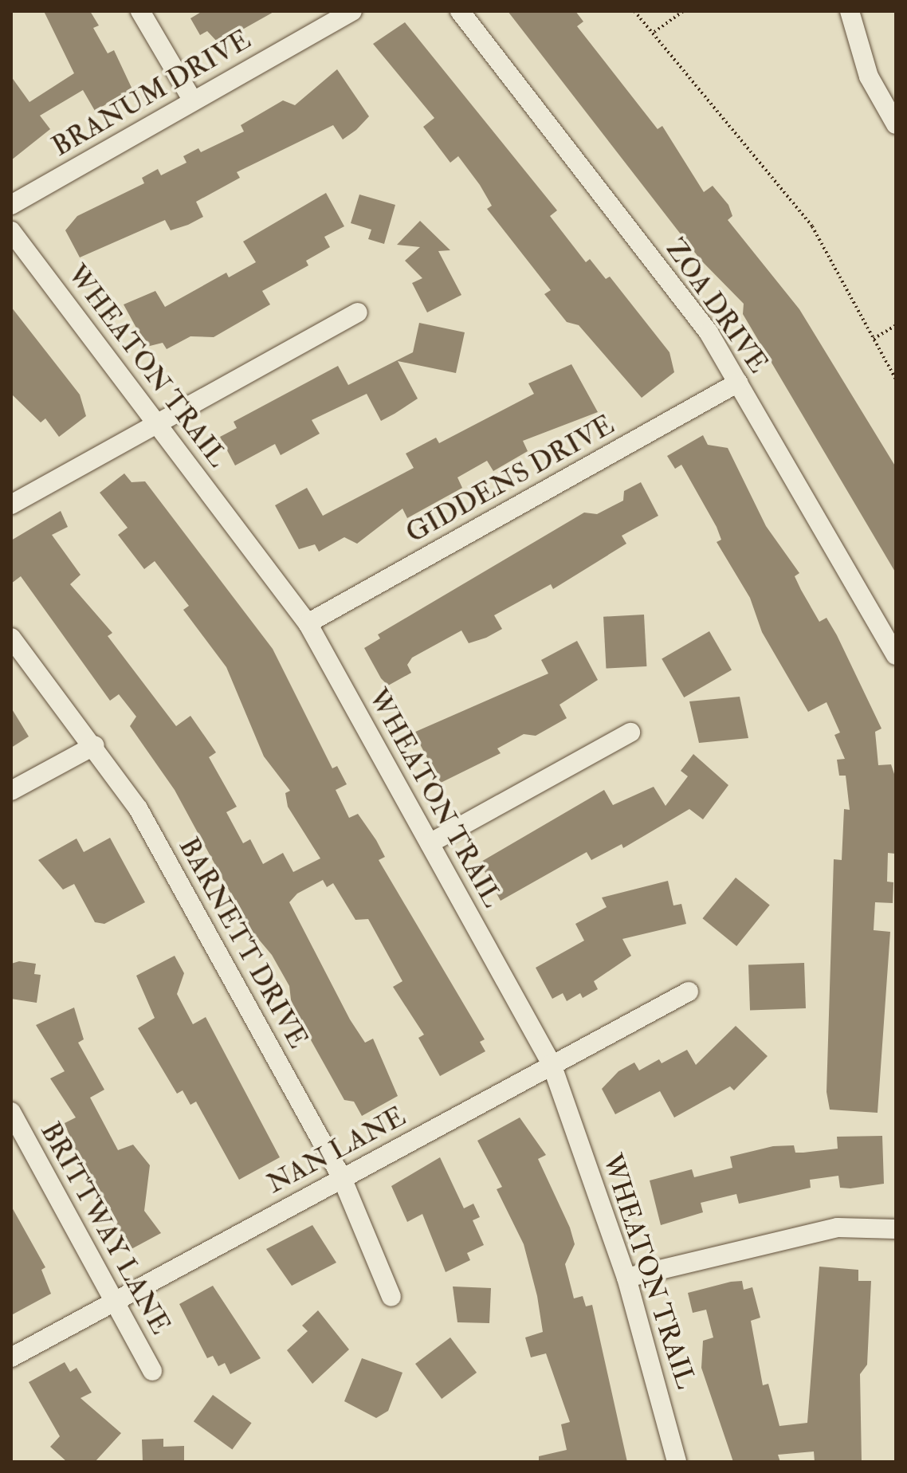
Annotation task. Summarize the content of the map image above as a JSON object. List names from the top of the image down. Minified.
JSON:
{"streets":{"street":["BRANUM DRIVE","ZOA DRIVE","WHEATON TRAIL","GIDDENS DRIVE","BARNETT DRIVE","NAN LANE","BRITTWAY LANE"]},"crossings":[["ZOA DRIVE","GIDDENS DRIVE"],["WHEATON TRAIL","GIDDENS DRIVE"],["WHEATON TRAIL","NAN LANE"],["BARNETT DRIVE","NAN LANE"],["NAN LANE","BRITTWAY LANE"]]}
